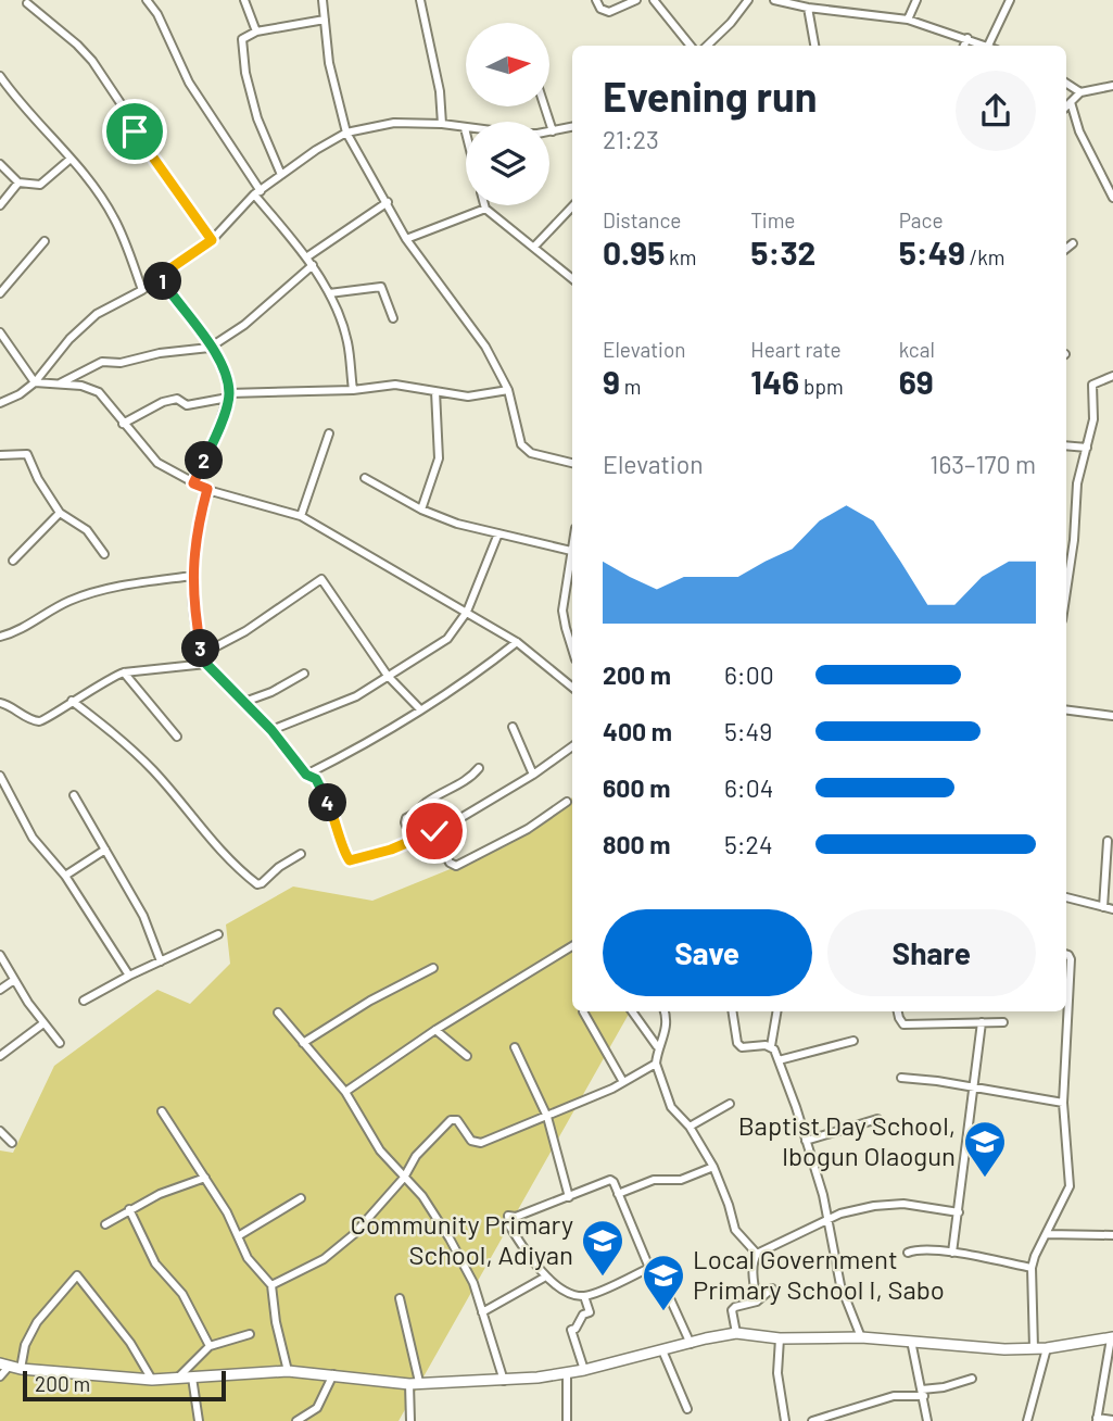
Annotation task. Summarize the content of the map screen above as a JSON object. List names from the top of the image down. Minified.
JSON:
{"places":{"school or university":["Baptist Day School, Ibogun Olaogun","Community Primary School, Adiyan","Local Government Primary School I, Sabo"]},"scale_bar":"200 m","north":"right","page":{"heading":["Evening run","21:23"],"stats":[["Distance","0.95 km"],["Time","5:32"],["Pace","5:49 /km"],["Elevation","9 m"],["Heart rate","146 bpm"],["kcal","69"]],"pins":["1","2","3","4"],"chart":["Elevation","163–170 m"],"list":[{"name":"200 m","note":"6:00"},{"name":"400 m","note":"5:49"},{"name":"600 m","note":"6:04"},{"name":"800 m","note":"5:24"}],"buttons":["Save","Share"],"scale":"200 m"}}
